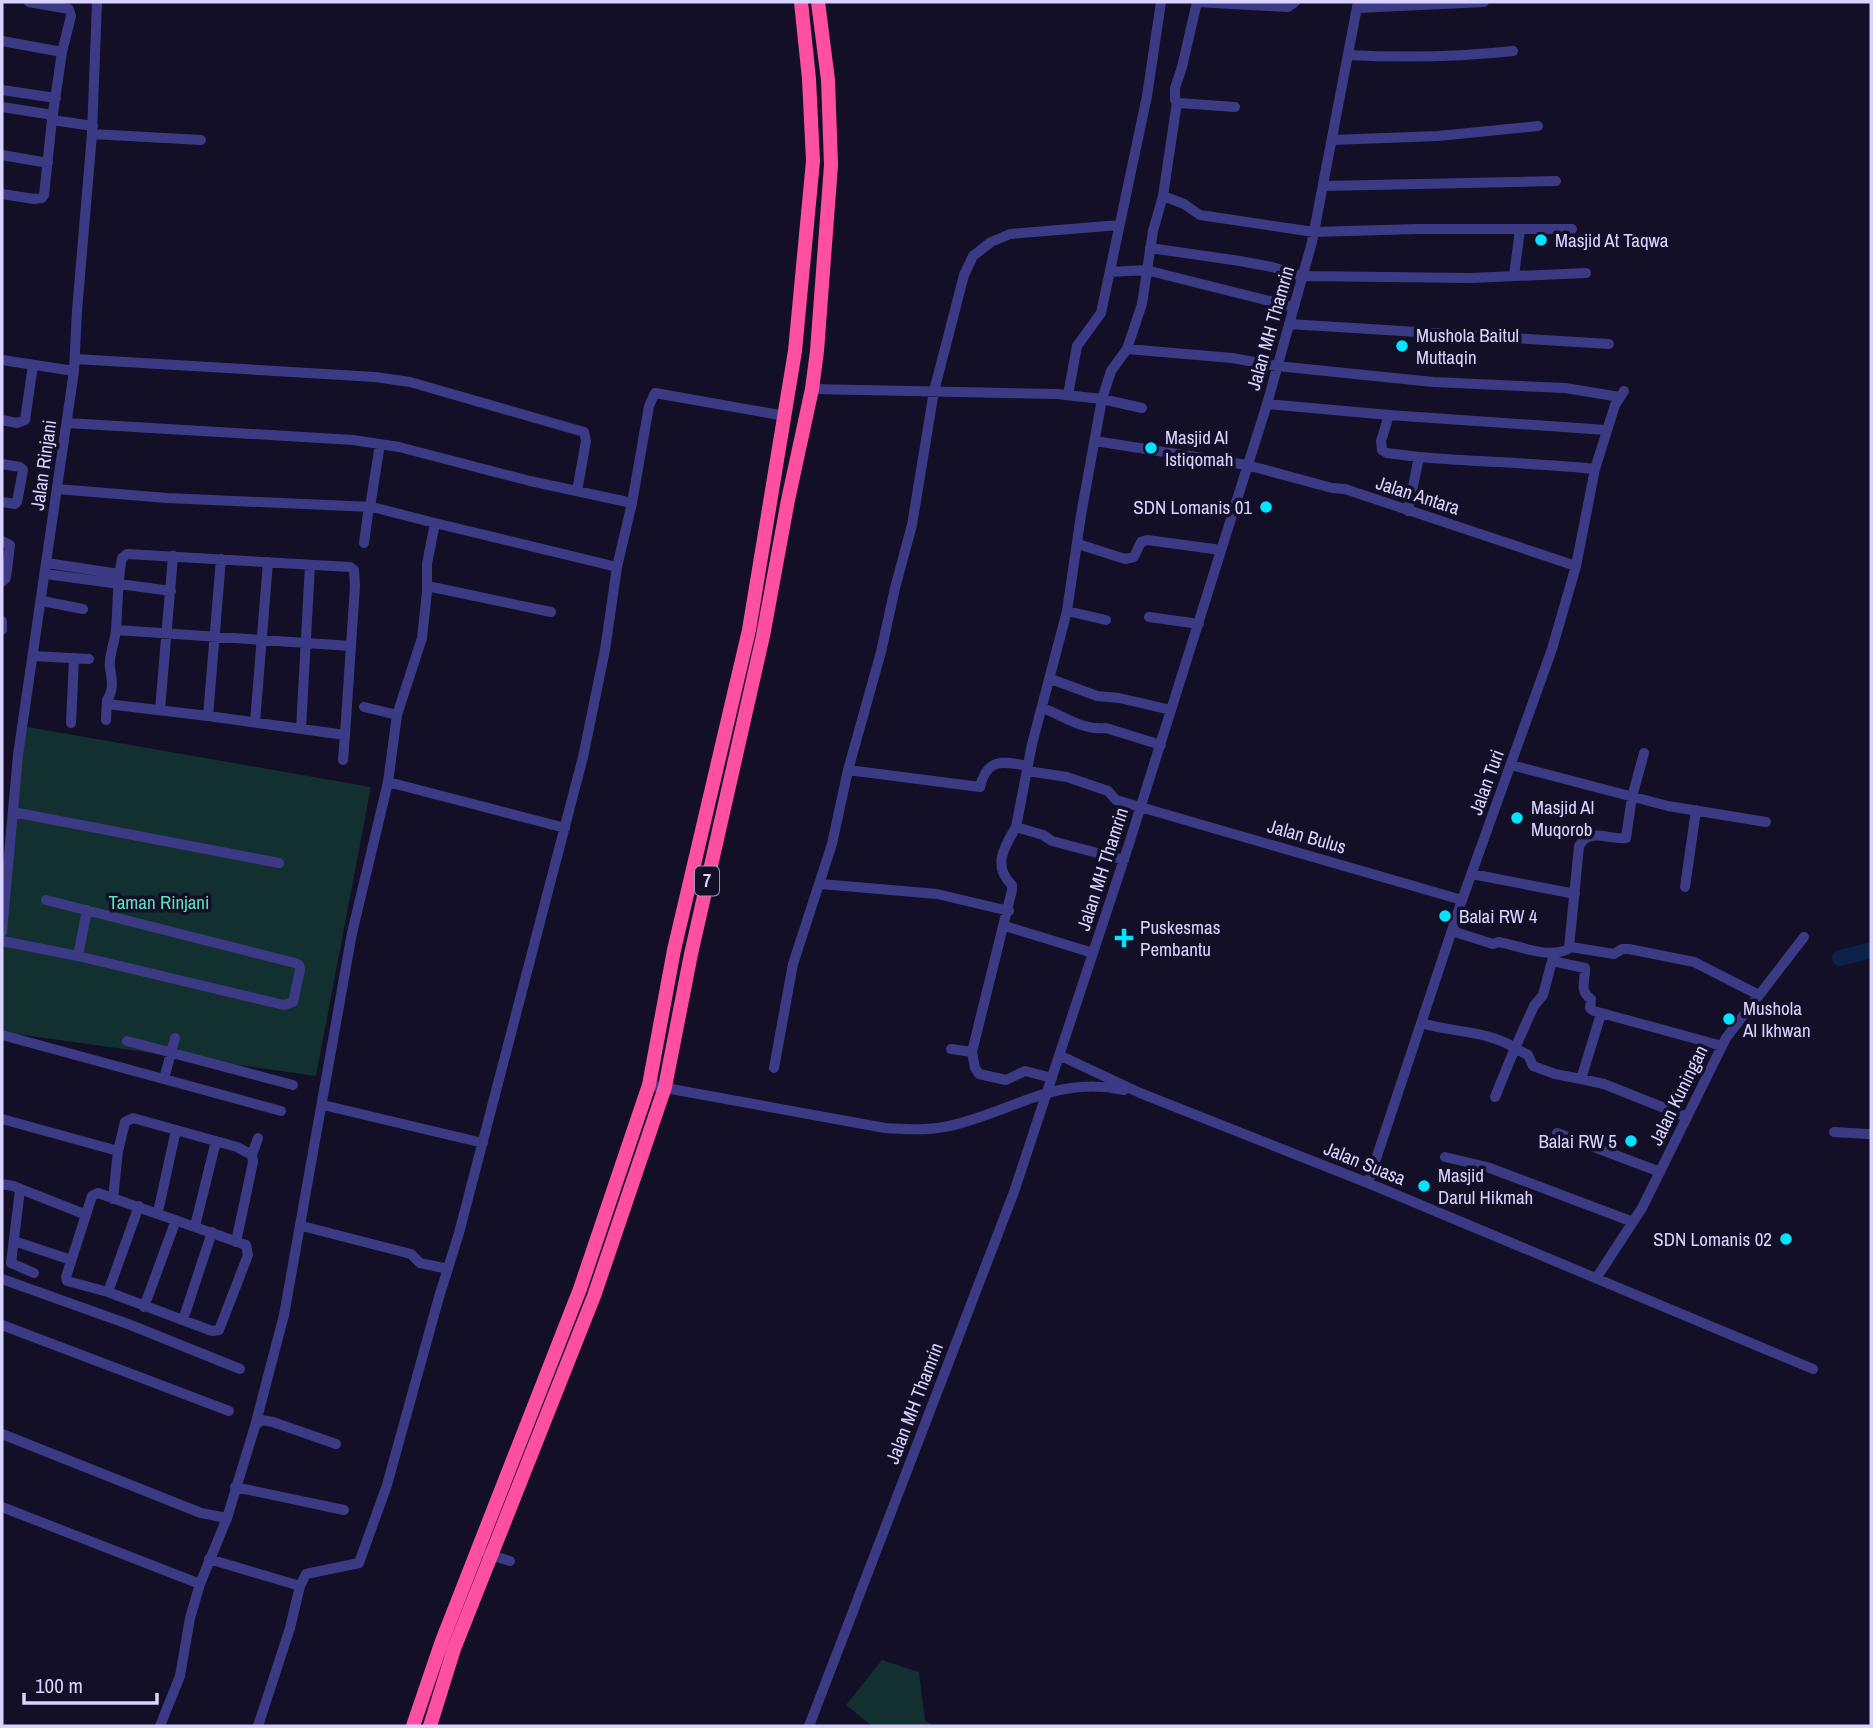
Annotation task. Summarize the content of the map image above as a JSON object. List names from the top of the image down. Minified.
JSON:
{"streets":{"highway":["7"],"street":["Jalan MH Thamrin","Jalan Rinjani","Jalan Antara","Jalan Turi","Jalan Bulus","Jalan Kuningan","Jalan Suasa"]},"crossings":[["Jalan MH Thamrin","Jalan Antara"],["Jalan MH Thamrin","Jalan Turi"],["Jalan MH Thamrin","Jalan Bulus"],["Jalan MH Thamrin","Jalan Suasa"],["Jalan Antara","Jalan Turi"],["Jalan Turi","Jalan Bulus"],["Jalan Turi","Jalan Suasa"],["Jalan Kuningan","Jalan Suasa"]],"parks":["Taman Rinjani"],"places":{"other":["Masjid At Taqwa","Mushola Baitul Muttaqin","Masjid Al Istiqomah","SDN Lomanis 01","Masjid Al Muqorob","Balai RW 4","Mushola Al Ikhwan","Balai RW 5","Masjid Darul Hikmah","SDN Lomanis 02"],"health":["Puskesmas Pembantu"]},"scale_bar":"100 m"}
